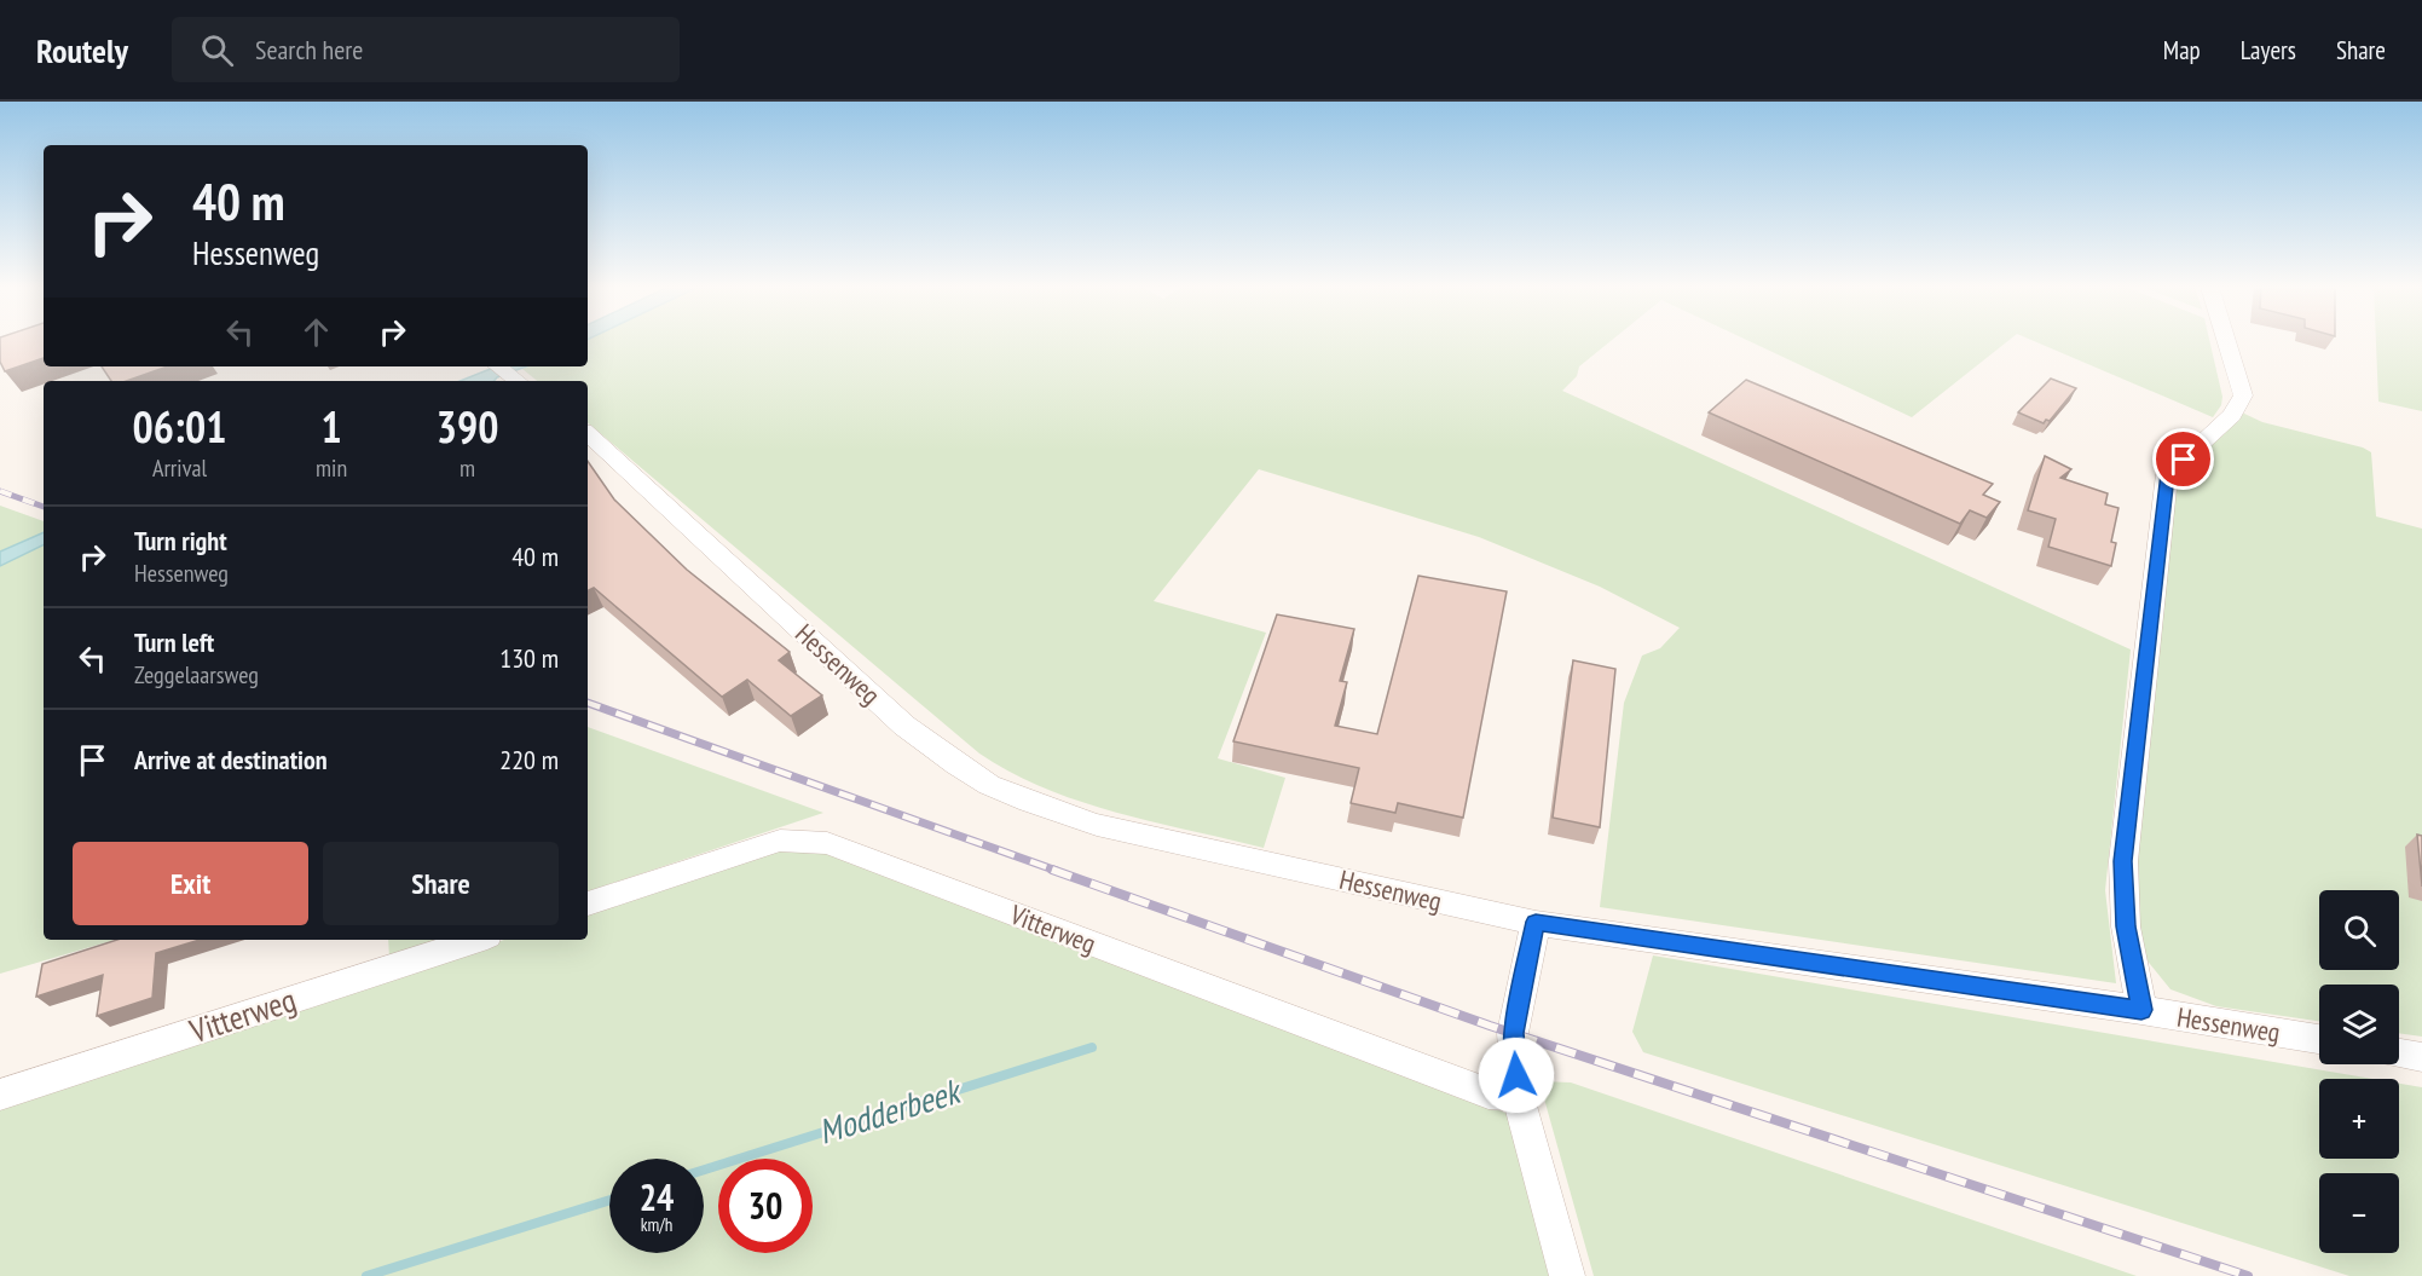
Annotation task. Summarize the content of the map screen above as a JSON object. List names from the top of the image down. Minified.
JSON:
{"streets":{"street":["Hessenweg","Vitterweg"]},"water":["Modderbeek"],"page":{"header":"Routely","search":"Search here","nav":["Map","Layers","Share"],"turn":["40 m","Hessenweg"],"eta":["06:01","Arrival","1","min","390","m"],"list":[{"name":"Turn right","note":"Hessenweg","value":"40 m"},{"name":"Turn left","note":"Zeggelaarsweg","value":"130 m"},{"name":"Arrive at destination","value":"220 m"}],"buttons":["Exit","Share"],"map_buttons":["+","−"],"speed":"24 km/h","limit":"30"}}
